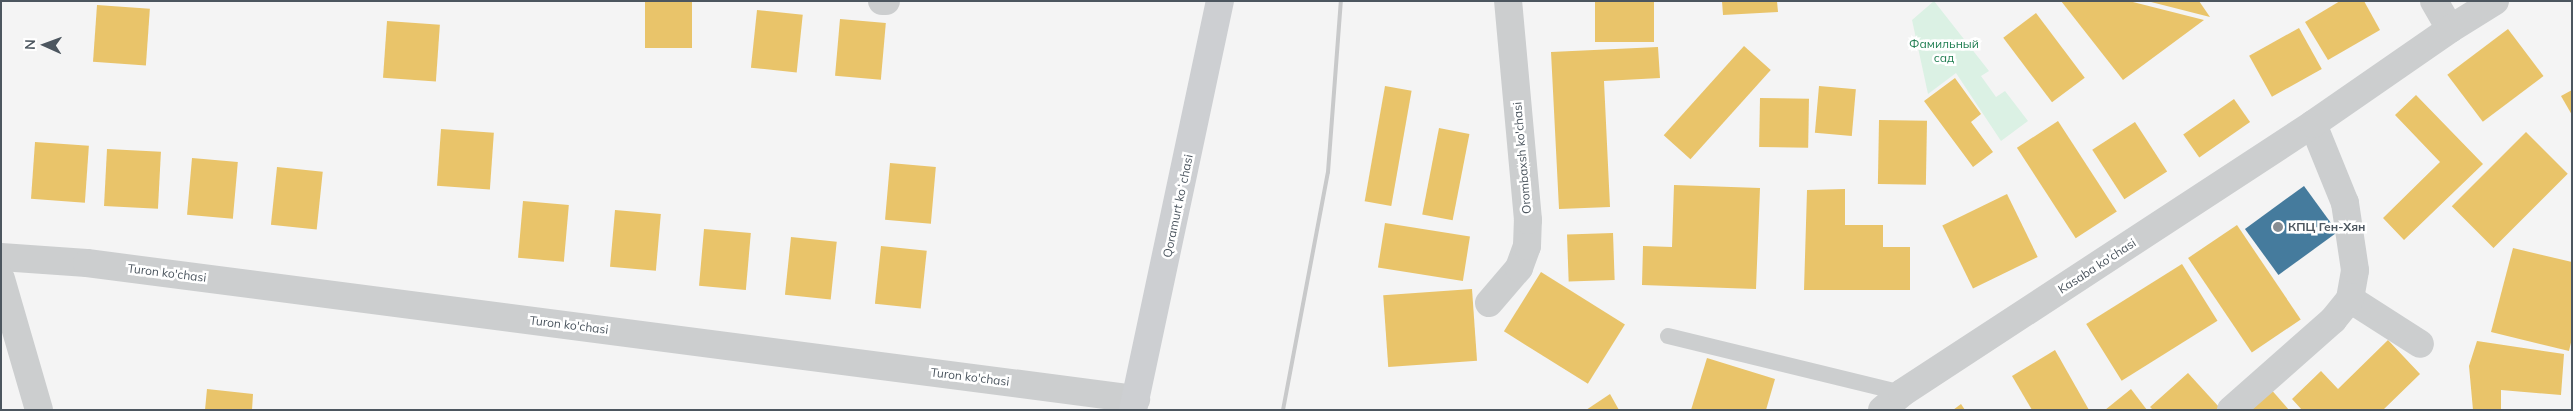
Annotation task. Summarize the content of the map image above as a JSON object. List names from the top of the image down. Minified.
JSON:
{"streets":{"main road":["Qoramurt koʻchasi"],"street":["Orombaxsh ko'chasi","Kasaba ko'chasi","Turon ko'chasi"]},"crossings":[["Qoramurt koʻchasi","Turon ko'chasi"]],"parks":["Фамильный сад"],"places":["КПЦ Ген-Хян"],"north":"left"}
